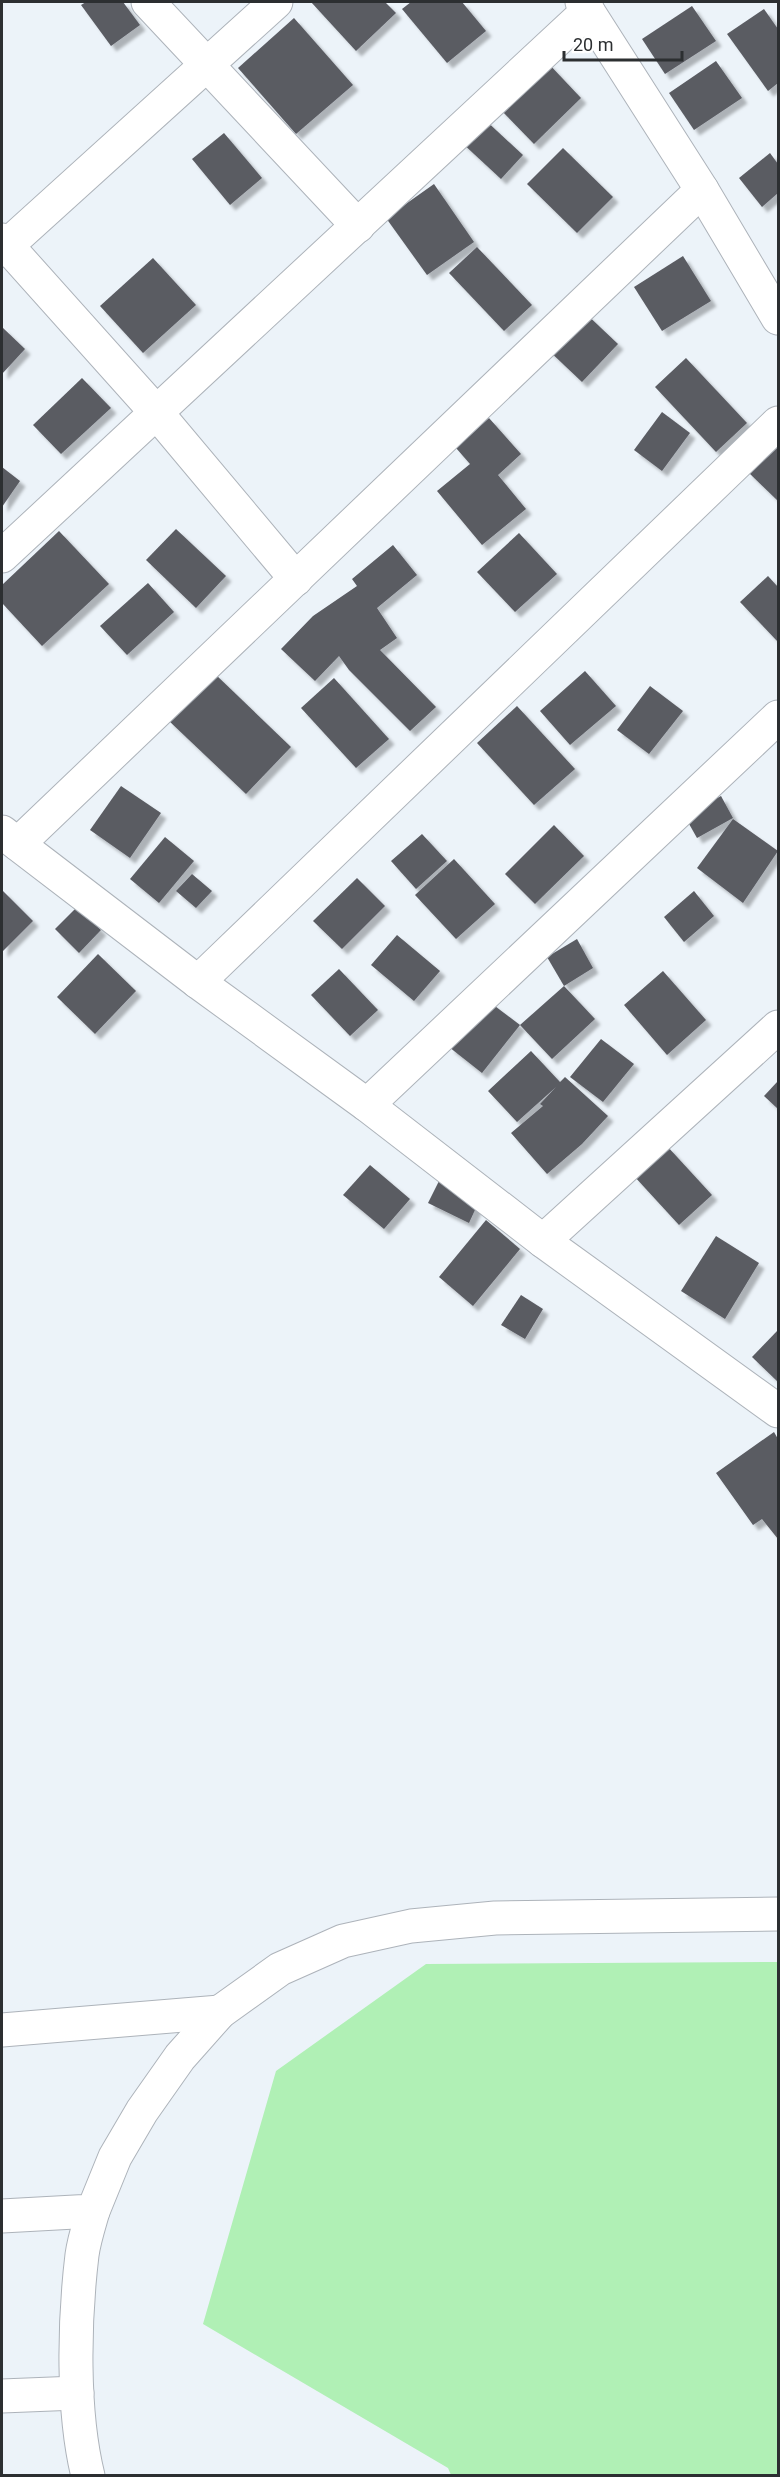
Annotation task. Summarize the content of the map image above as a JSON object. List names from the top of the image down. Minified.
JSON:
{"scale_bar":"20 m"}
